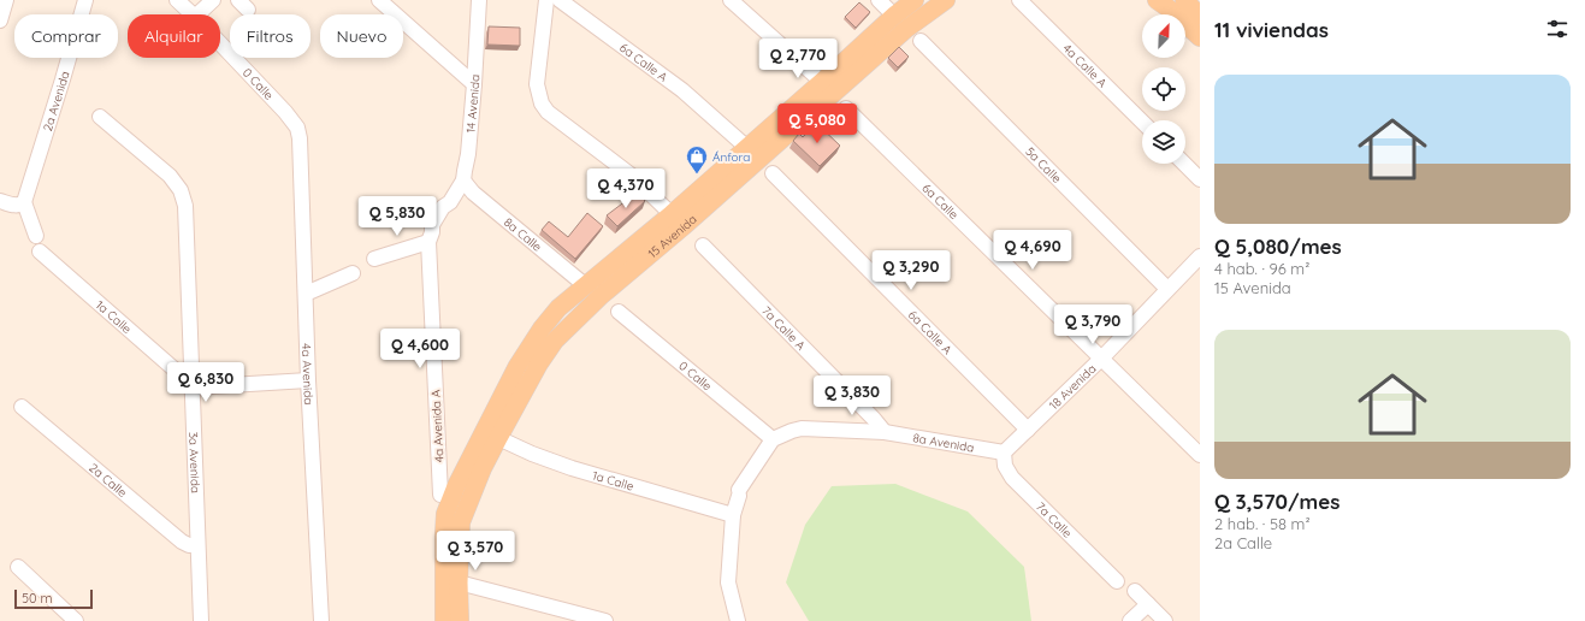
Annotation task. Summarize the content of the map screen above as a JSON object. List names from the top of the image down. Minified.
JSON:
{"streets":{"main road":["15 Avenida"],"street":["6a Calle A","4a Calle A","0 Calle","2a Avenida","14 Avenida","5a Calle","6a Calle","8a Calle","1a Calle","7a Calle A","4a Avenida","18 Avenida","4a Avenida A","8a Avenida","3a Avenida","2a Calle","7a Calle"]},"crossings":[["6a Calle A","15 Avenida"],["6a Calle A","18 Avenida"],["0 Calle","4a Avenida"],["0 Calle","8a Avenida"],["14 Avenida","8a Calle"],["14 Avenida","4a Avenida A"],["5a Calle","18 Avenida"],["6a Calle","18 Avenida"],["8a Calle","15 Avenida"],["15 Avenida","1a Calle"],["1a Calle","3a Avenida"],["7a Calle A","8a Avenida"],["18 Avenida","8a Avenida"],["18 Avenida","7a Calle"],["8a Avenida","7a Calle"],["3a Avenida","2a Calle"]],"places":{"shop":["Ánfora"]},"scale_bar":"50 m","north":"top right","page":{"heading":"11 viviendas","chip":["Comprar","Alquilar","Filtros","Nuevo"],"price":["Q 2,770","Q 5,080","Q 4,370","Q 5,830","Q 4,690","Q 3,290","Q 3,790","Q 4,600","Q 6,830","Q 3,830","Q 3,570"],"list":[{"name":"Q 5,080/mes","note":"4 hab. · 96 m² · 15 Avenida"},{"name":"Q 3,570/mes","note":"2 hab. · 58 m² · 2a Calle"}],"scale":"50 m"}}
